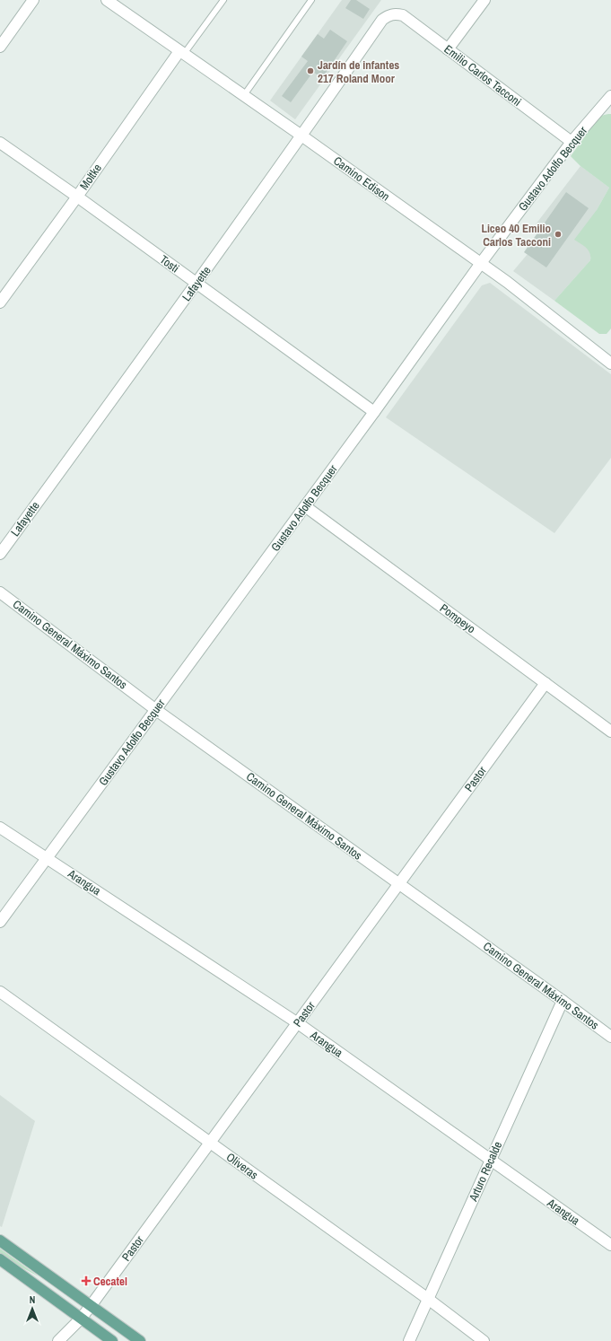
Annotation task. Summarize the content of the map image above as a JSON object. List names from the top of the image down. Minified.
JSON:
{"streets":{"street":["Emilio Carlos Tacconi","Gustavo Adolfo Becquer","Moltke","Camino Edison","Tosti","Lafayette","Pompeyo","Camino General Máximo Santos","Pastor","Arangua","Oliveras","Arturo Recalde"]},"crossings":[["Emilio Carlos Tacconi","Gustavo Adolfo Becquer"],["Emilio Carlos Tacconi","Lafayette"],["Gustavo Adolfo Becquer","Camino Edison"],["Gustavo Adolfo Becquer","Tosti"],["Gustavo Adolfo Becquer","Pompeyo"],["Gustavo Adolfo Becquer","Camino General Máximo Santos"],["Gustavo Adolfo Becquer","Arangua"],["Moltke","Camino Edison"],["Moltke","Tosti"],["Camino Edison","Lafayette"],["Tosti","Lafayette"],["Pompeyo","Pastor"],["Camino General Máximo Santos","Pastor"],["Camino General Máximo Santos","Arturo Recalde"],["Pastor","Arangua"],["Pastor","Oliveras"],["Arangua","Arturo Recalde"],["Oliveras","Arturo Recalde"]],"places":{"other":["Jardín de infantes 217 Roland Moor","Liceo 40 Emilio Carlos Tacconi"],"health":["Cecatel"]},"north":"top"}
